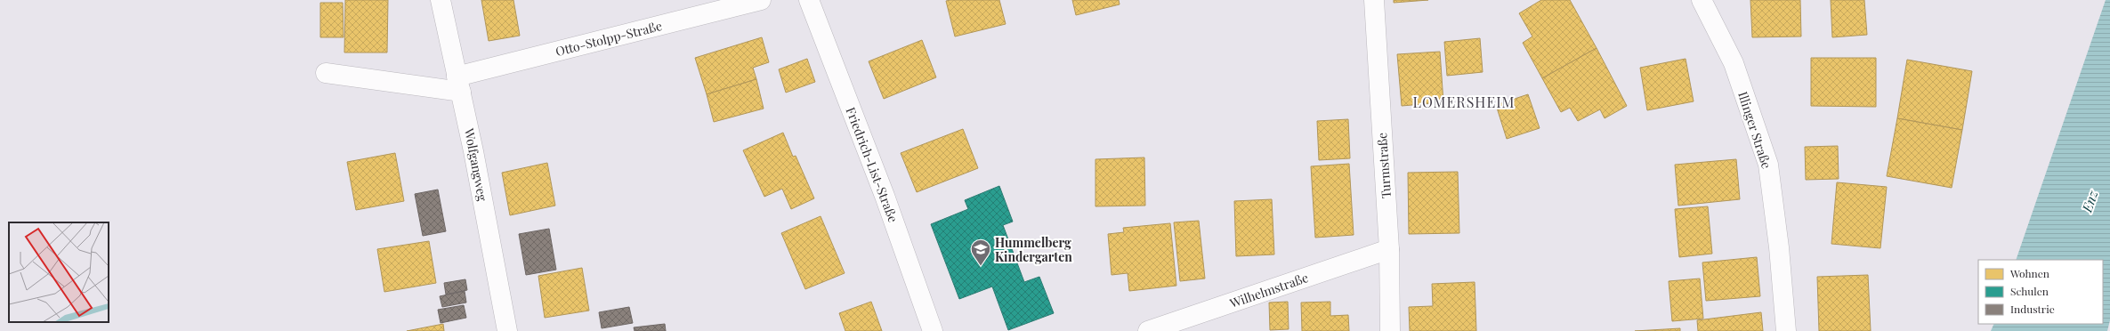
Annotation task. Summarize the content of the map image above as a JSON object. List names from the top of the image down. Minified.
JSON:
{"streets":{"street":["Otto-Stolpp-Straße","Illinger Straße","Wolfgangweg","Friedrich-List-Straße","Turmstraße","Wilhelmstraße"]},"crossings":[["Otto-Stolpp-Straße","Wolfgangweg"],["Turmstraße","Wilhelmstraße"]],"districts":["LOMERSHEIM"],"water":["Enz"],"places":{"school or university":["Hummelberg Kindergarten"]},"legend":["Wohnen","Schulen","Industrie"]}
